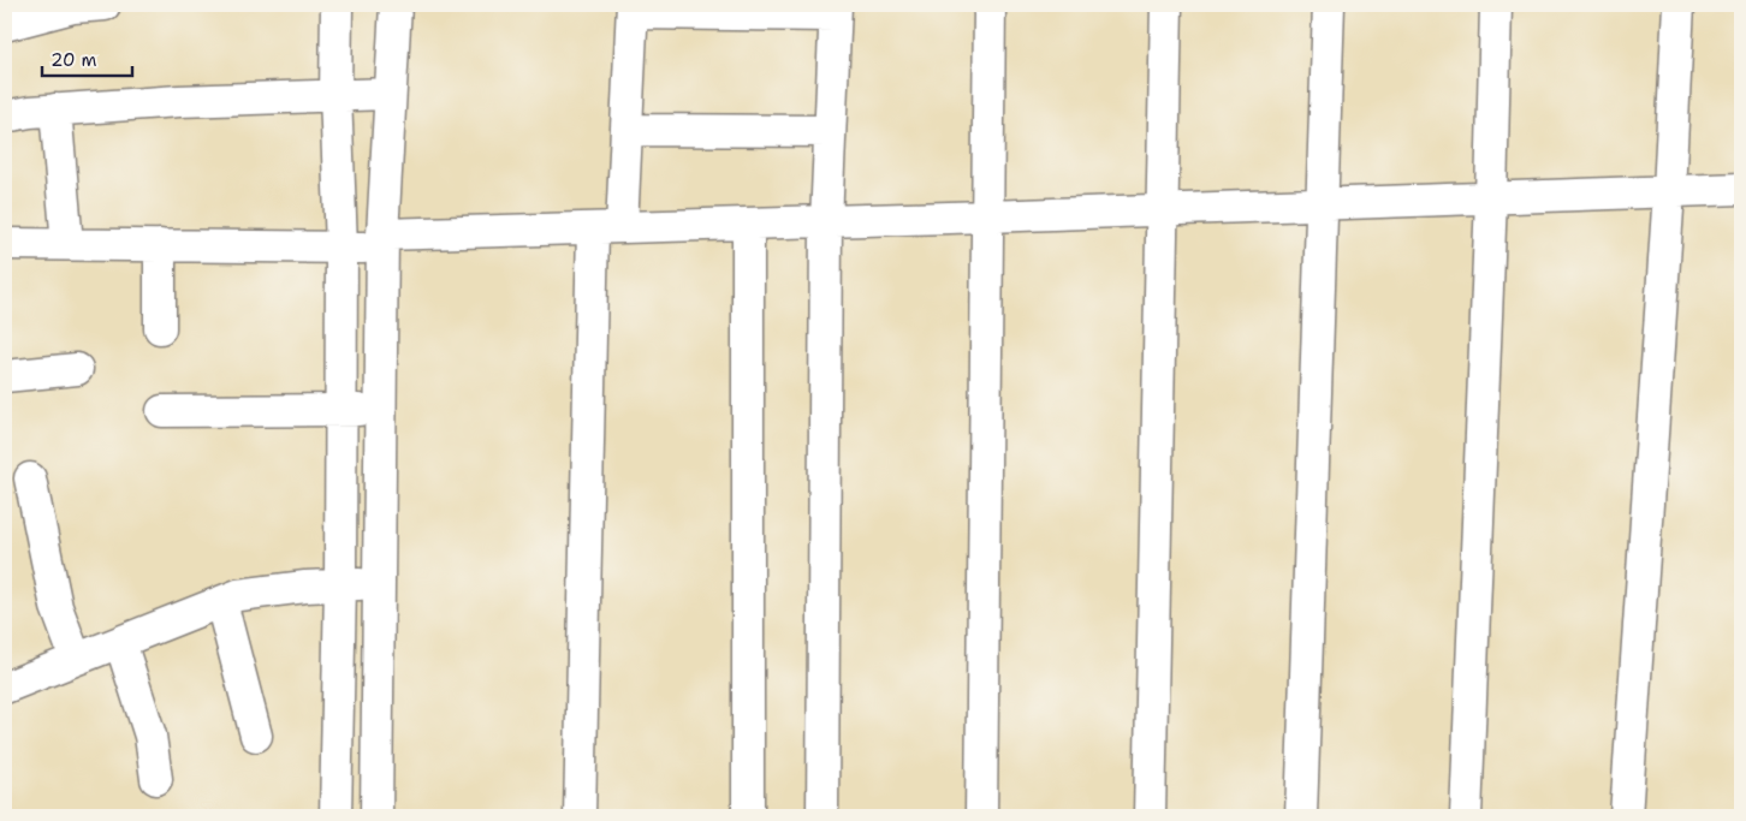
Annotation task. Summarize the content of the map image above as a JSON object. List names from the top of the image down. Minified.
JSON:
{"scale_bar":"20 m"}
